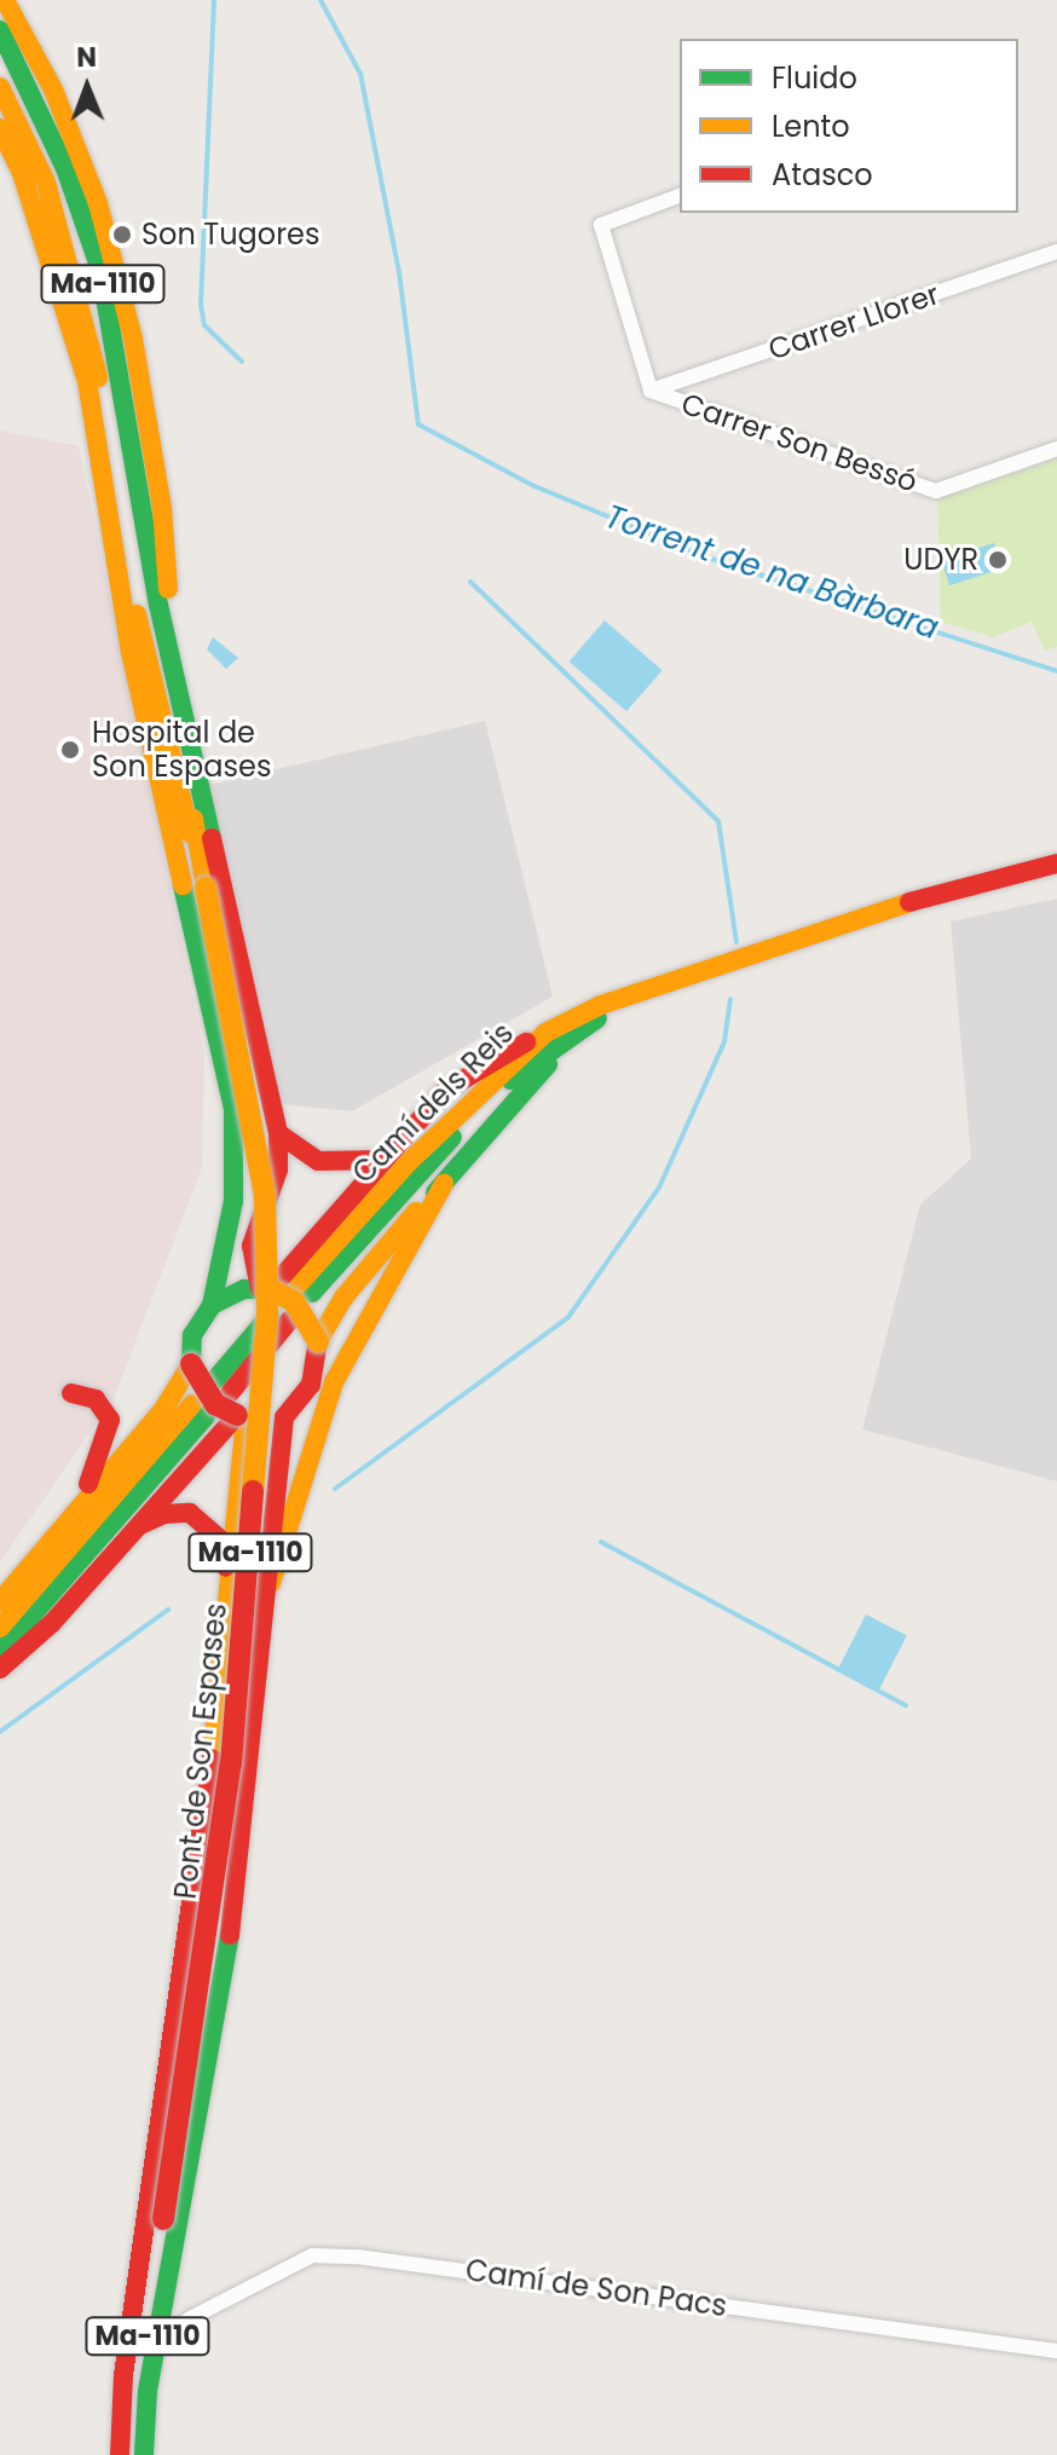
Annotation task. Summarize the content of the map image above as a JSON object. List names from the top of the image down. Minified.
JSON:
{"streets":{"main road":["Ma-1110","Camí dels Reis","Pont de Son Espases"],"street":["Carrer Llorer","Carrer Son Bessó","Camí de Son Pacs"]},"crossings":[["Ma-1110","Pont de Son Espases"],["Ma-1110","Camí de Son Pacs"],["Carrer Llorer","Carrer Son Bessó"]],"water":["Torrent de na Bàrbara"],"places":["Son Tugores","UDYR","Hospital de Son Espases"],"legend":["Fluido","Lento","Atasco"],"north":"top"}
